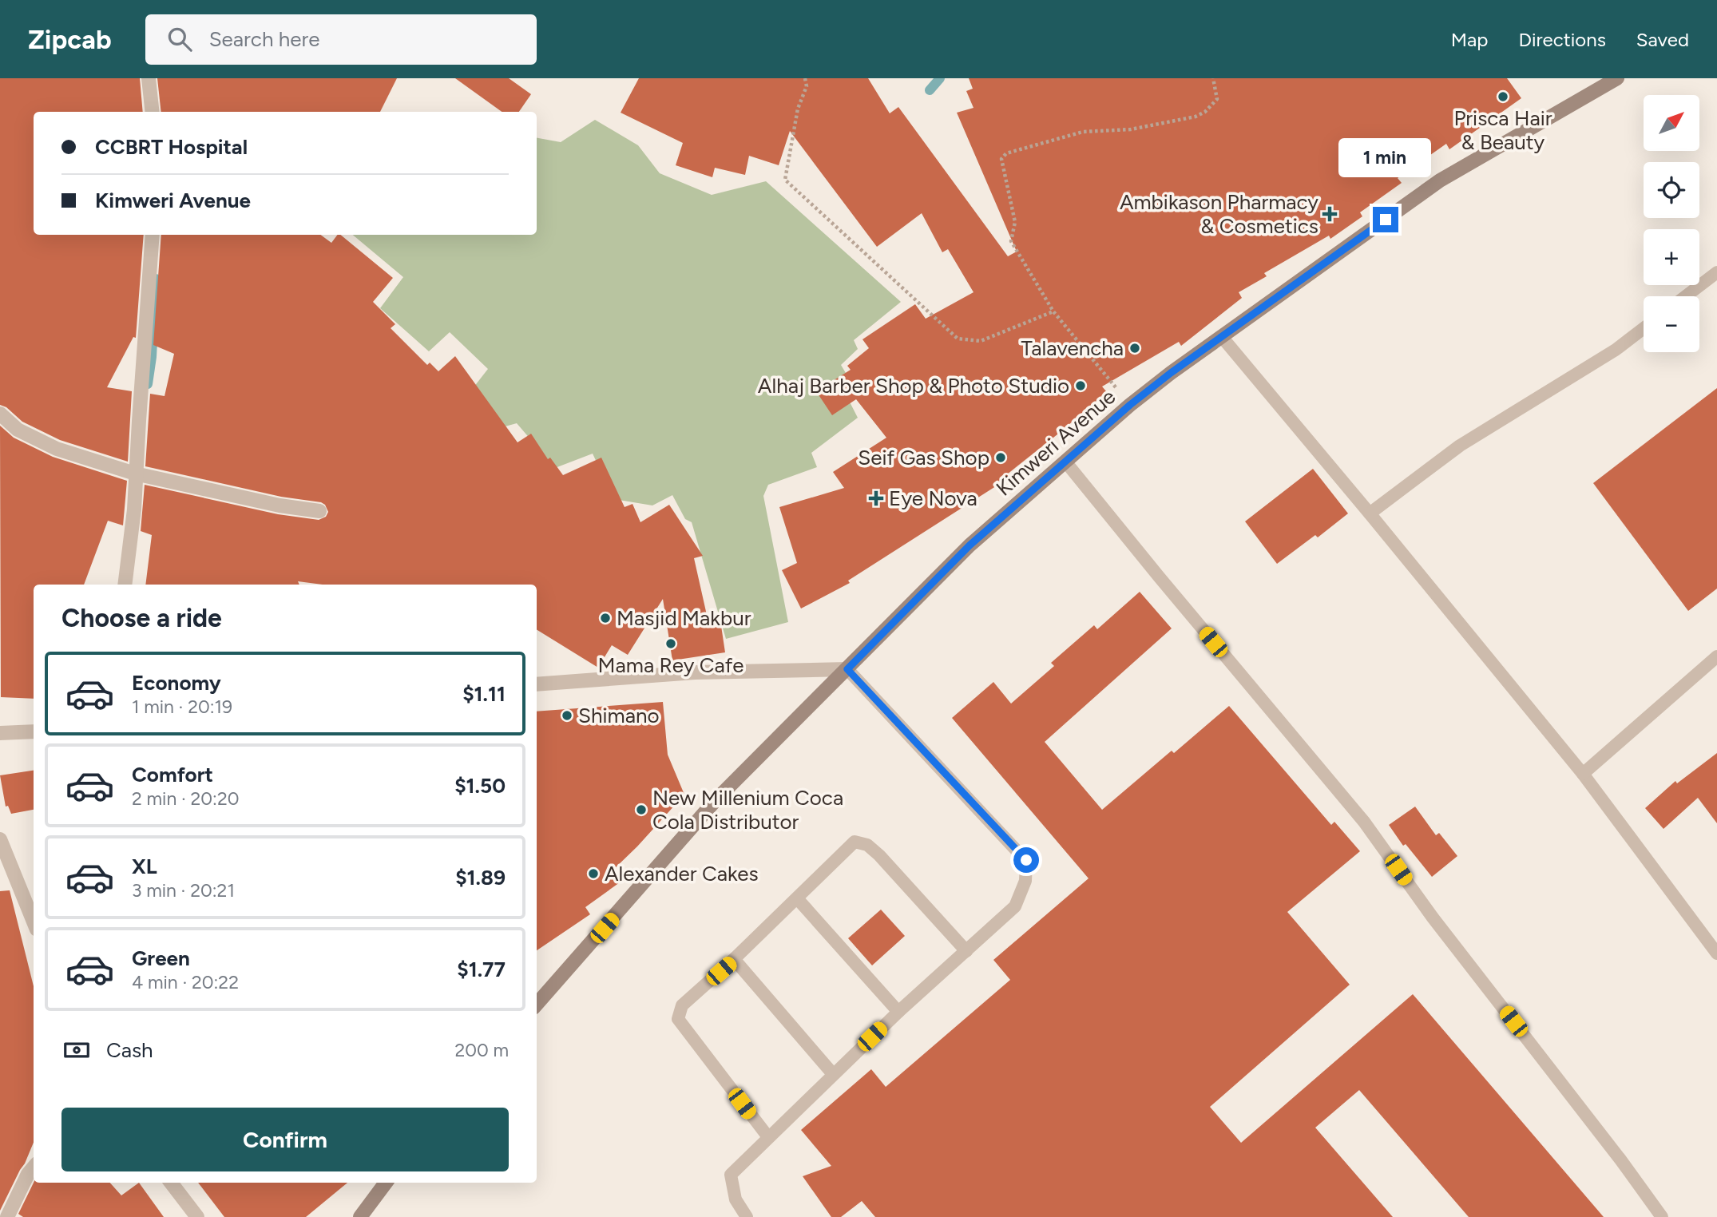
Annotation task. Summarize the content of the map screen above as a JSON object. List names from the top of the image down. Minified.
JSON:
{"streets":{"street":["Kimweri Avenue"]},"places":{"other":["Prisca Hair & Beauty","Talavencha","Alhaj Barber Shop & Photo Studio","Seif Gas Shop","Masjid Makbur","Mama Rey Cafe","Shimano","New Millenium Coca Cola Distributor","Alexander Cakes"],"health":["Ambikason Pharmacy & Cosmetics","Eye Nova"]},"north":"top right","page":{"header":"Zipcab","search":"Search here","nav":["Map","Directions","Saved"],"map_buttons":["+","−"],"banner":["CCBRT Hospital","Kimweri Avenue"],"bubble":"1 min","heading":"Choose a ride","list":[{"name":"Economy","note":"1 min · 20:19","value":"$1.11"},{"name":"Comfort","note":"2 min · 20:20","value":"$1.50"},{"name":"XL","note":"3 min · 20:21","value":"$1.89"},{"name":"Green","note":"4 min · 20:22","value":"$1.77"}],"pay":["Cash","200 m"],"buttons":"Confirm"}}
